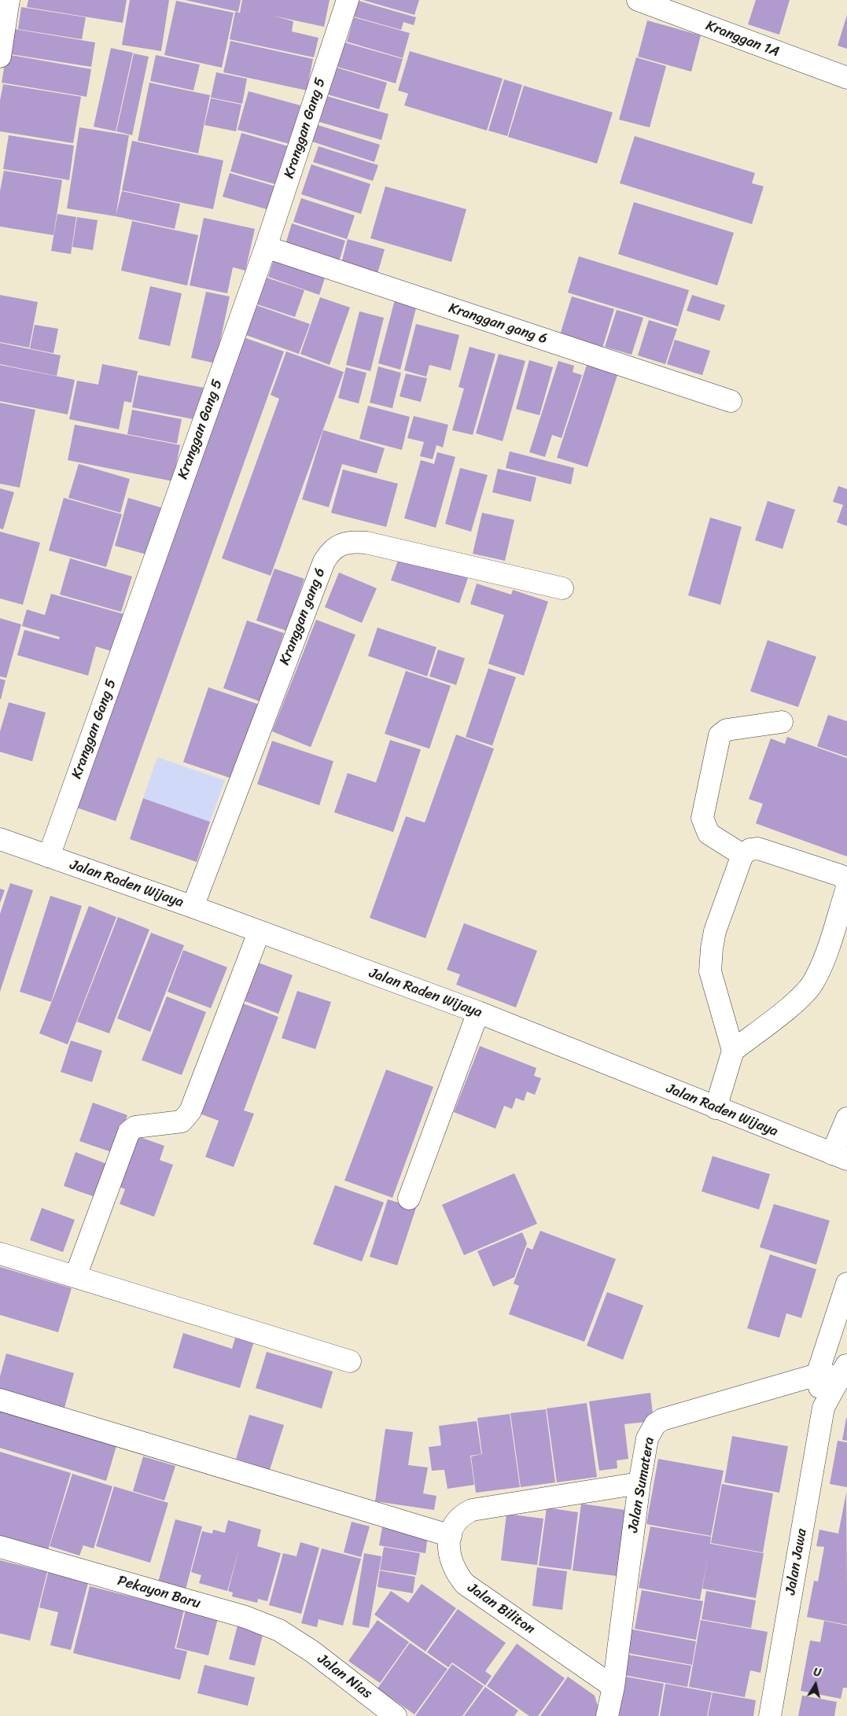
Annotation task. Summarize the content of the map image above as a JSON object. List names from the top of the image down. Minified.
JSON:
{"streets":{"street":["Kranggan 1A","Kranggan Gang 5","Kranggan gang 6","Jalan Raden Wijaya","Jalan Sumatera","Jalan Jawa","Pekayon Baru","Jalan Biliton","Jalan Nias"]},"crossings":[["Kranggan Gang 5","Kranggan gang 6"],["Kranggan Gang 5","Jalan Raden Wijaya"],["Kranggan gang 6","Jalan Raden Wijaya"],["Jalan Sumatera","Jalan Jawa"],["Jalan Sumatera","Jalan Biliton"],["Pekayon Baru","Jalan Nias"]],"north":"top"}
